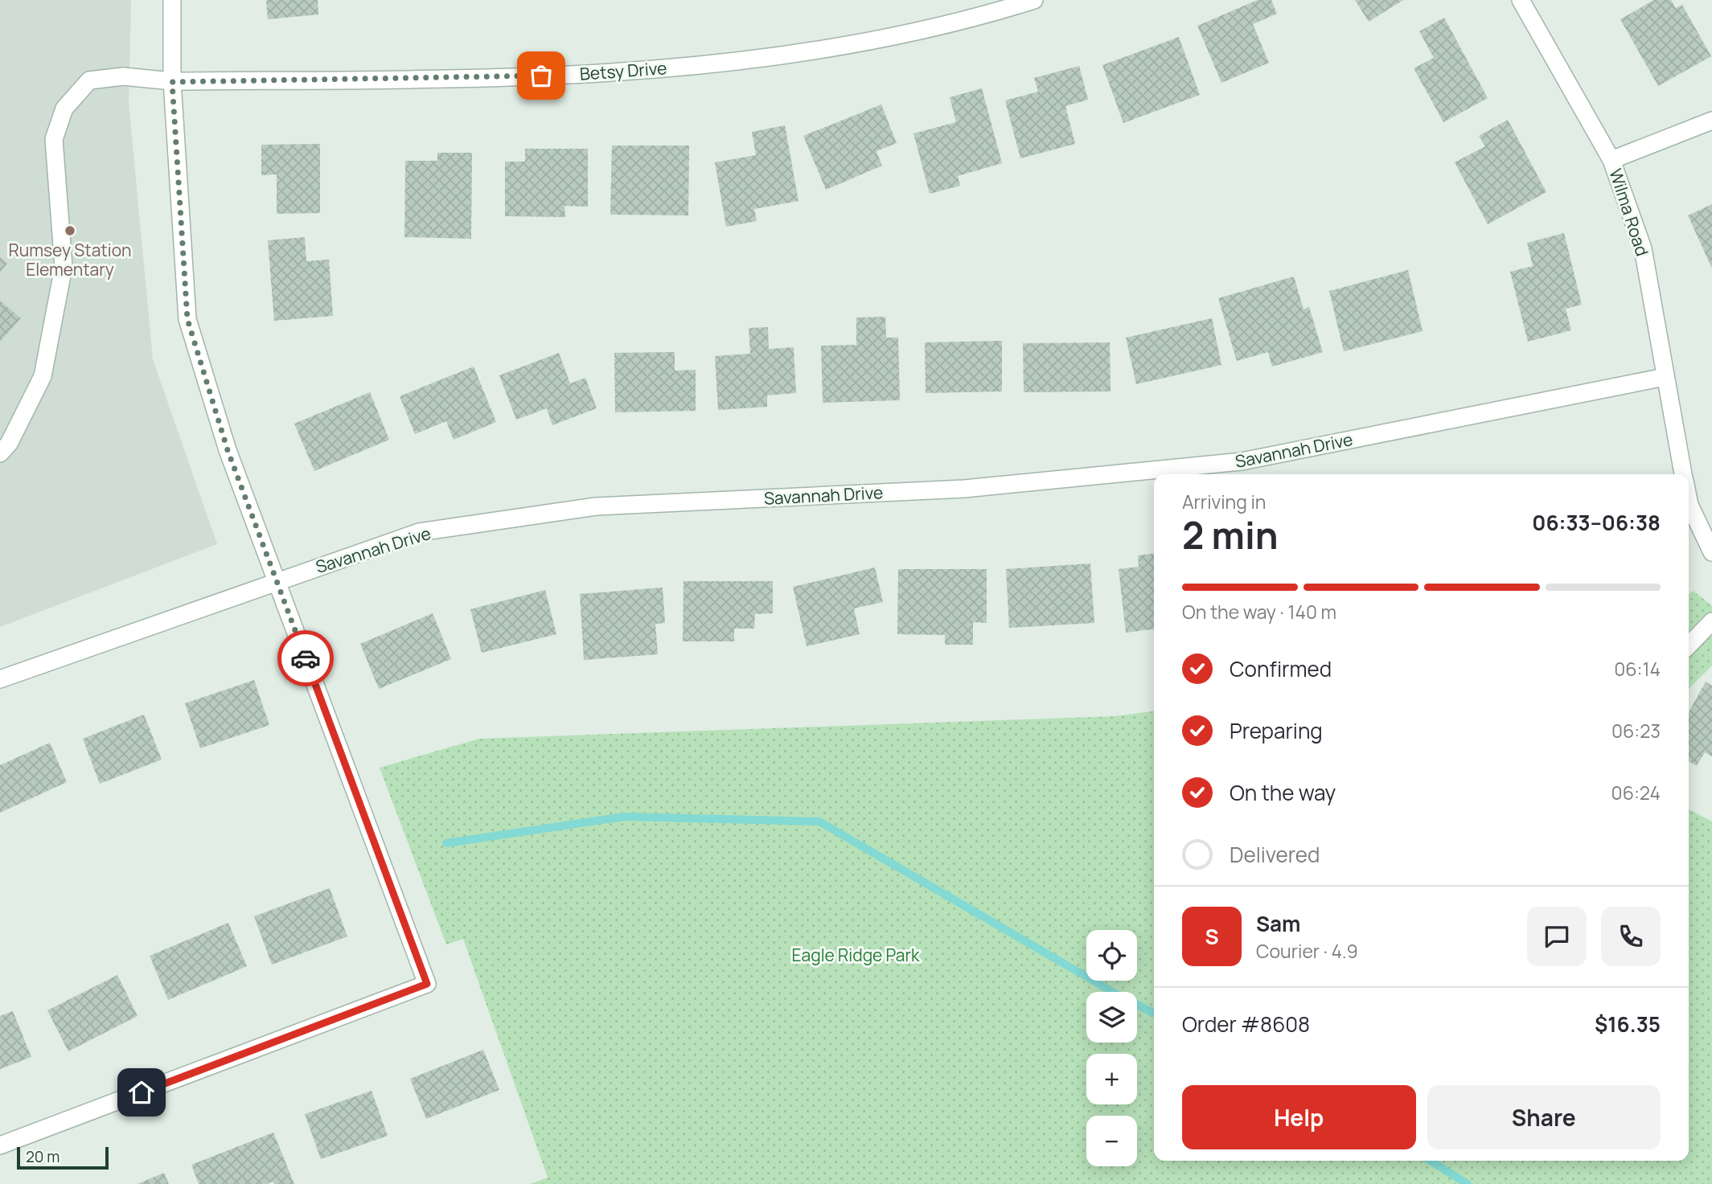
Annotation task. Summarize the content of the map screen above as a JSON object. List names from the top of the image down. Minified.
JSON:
{"streets":{"street":["Betsy Drive","Wilma Road","Savannah Drive"]},"crossings":[["Wilma Road","Savannah Drive"]],"parks":["Eagle Ridge Park"],"places":["Rumsey Station Elementary"],"scale_bar":"20 m","page":{"heading":["2 min","Arriving in","06:33–06:38"],"panel":["Sam","Courier · 4.9","Order #8608","$16.35"],"bar":"On the way · 140 m","list":[["Confirmed","06:14"],["Preparing","06:23"],["On the way","06:24"],"Delivered"],"round":"S","map_buttons":["+","−"],"buttons":["Help","Share"],"scale":"20 m"}}
